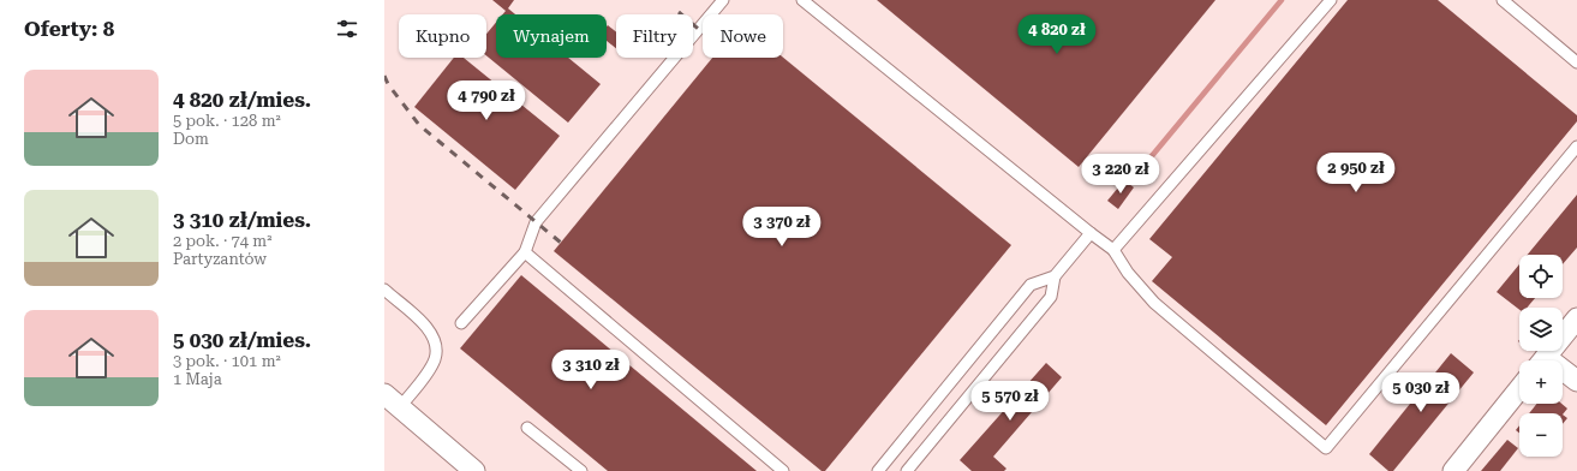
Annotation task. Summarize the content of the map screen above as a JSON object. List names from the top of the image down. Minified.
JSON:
{"page":{"heading":"Oferty: 8","price":["4 820 zł","4 790 zł","2 950 zł","3 220 zł","3 370 zł","3 310 zł","5 030 zł","5 570 zł"],"chip":["Kupno","Wynajem","Filtry","Nowe"],"list":[{"name":"4 820 zł/mies.","note":"5 pok. · 128 m² · Dom"},{"name":"3 310 zł/mies.","note":"2 pok. · 74 m² · Partyzantów"},{"name":"5 030 zł/mies.","note":"3 pok. · 101 m² · 1 Maja"}],"map_buttons":["+","−"]}}
